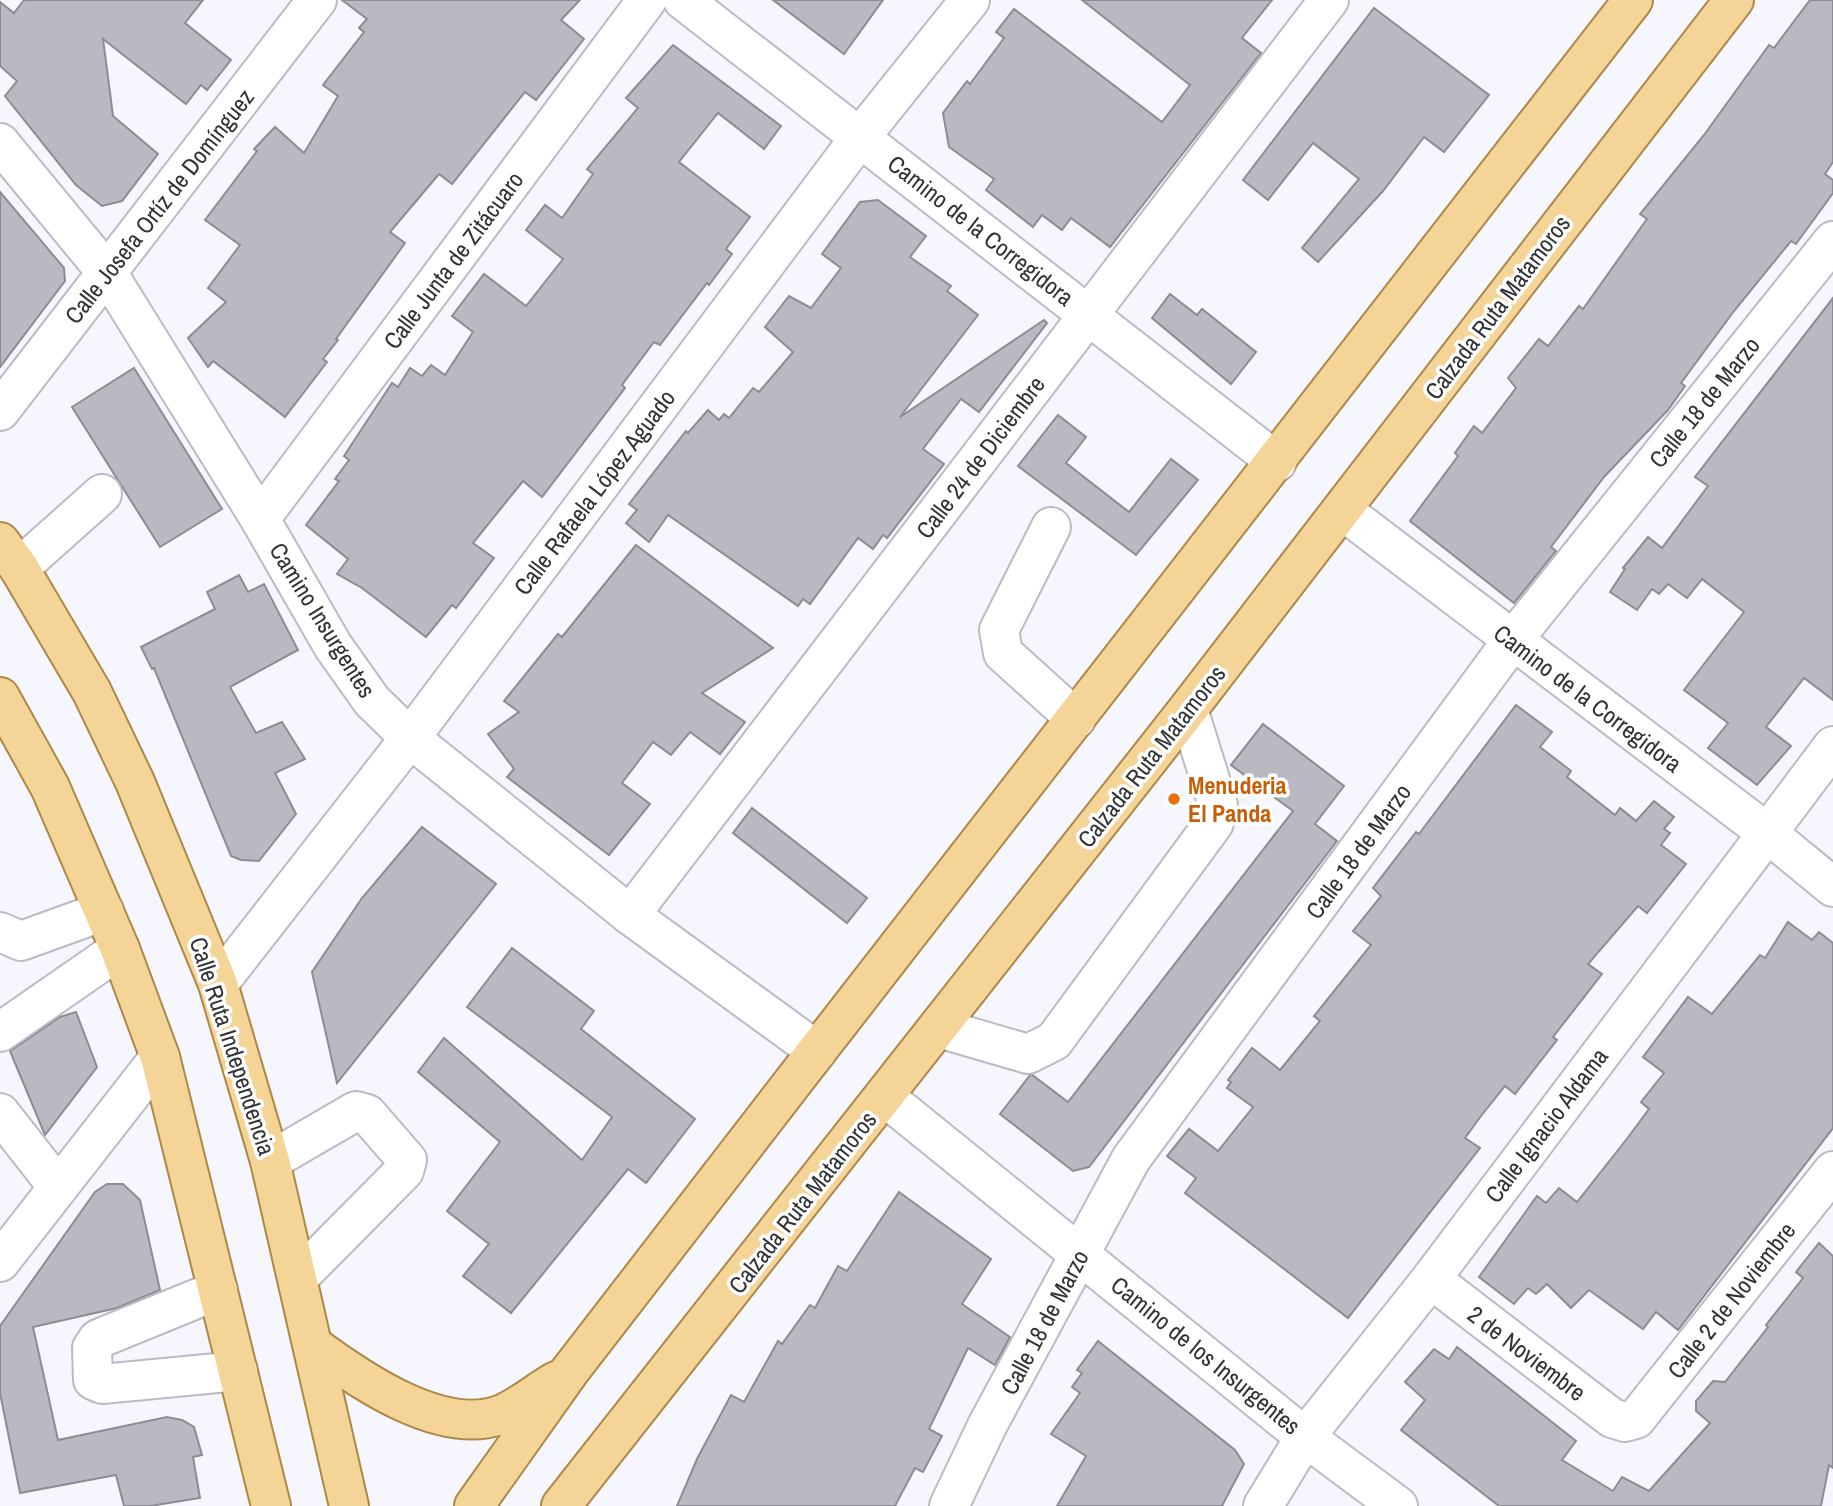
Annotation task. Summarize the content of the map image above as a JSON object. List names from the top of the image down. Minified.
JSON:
{"streets":{"main road":["Calzada Ruta Matamoros","Calle Ruta Independencia"],"street":["Calle Josefa Ortíz de Domínguez","Camino de la Corregidora","Calle Junta de Zitácuaro","Calle 18 de Marzo","Calle 24 de Diciembre","Calle Rafaela López Aguado","Camino Insurgentes","Calle Ignacio Aldama","Calle 2 de Noviembre","2 de Noviembre","Camino de los Insurgentes"]},"crossings":[["Calle Josefa Ortíz de Domínguez","Camino Insurgentes"],["Camino de la Corregidora","Calzada Ruta Matamoros"],["Camino de la Corregidora","Calle 18 de Marzo"],["Camino de la Corregidora","Calle 24 de Diciembre"],["Camino de la Corregidora","Calle Rafaela López Aguado"],["Camino de la Corregidora","Calle Ignacio Aldama"],["Calle Junta de Zitácuaro","Camino Insurgentes"],["Calzada Ruta Matamoros","Camino de los Insurgentes"],["Calle 18 de Marzo","Camino de los Insurgentes"],["Calle 24 de Diciembre","Camino Insurgentes"],["Calle Rafaela López Aguado","Camino Insurgentes"],["Calle Rafaela López Aguado","Calle Ruta Independencia"],["Calle Ignacio Aldama","2 de Noviembre"],["Calle Ignacio Aldama","Camino de los Insurgentes"],["Calle 2 de Noviembre","2 de Noviembre"]],"places":["Menuderia El Panda"]}
